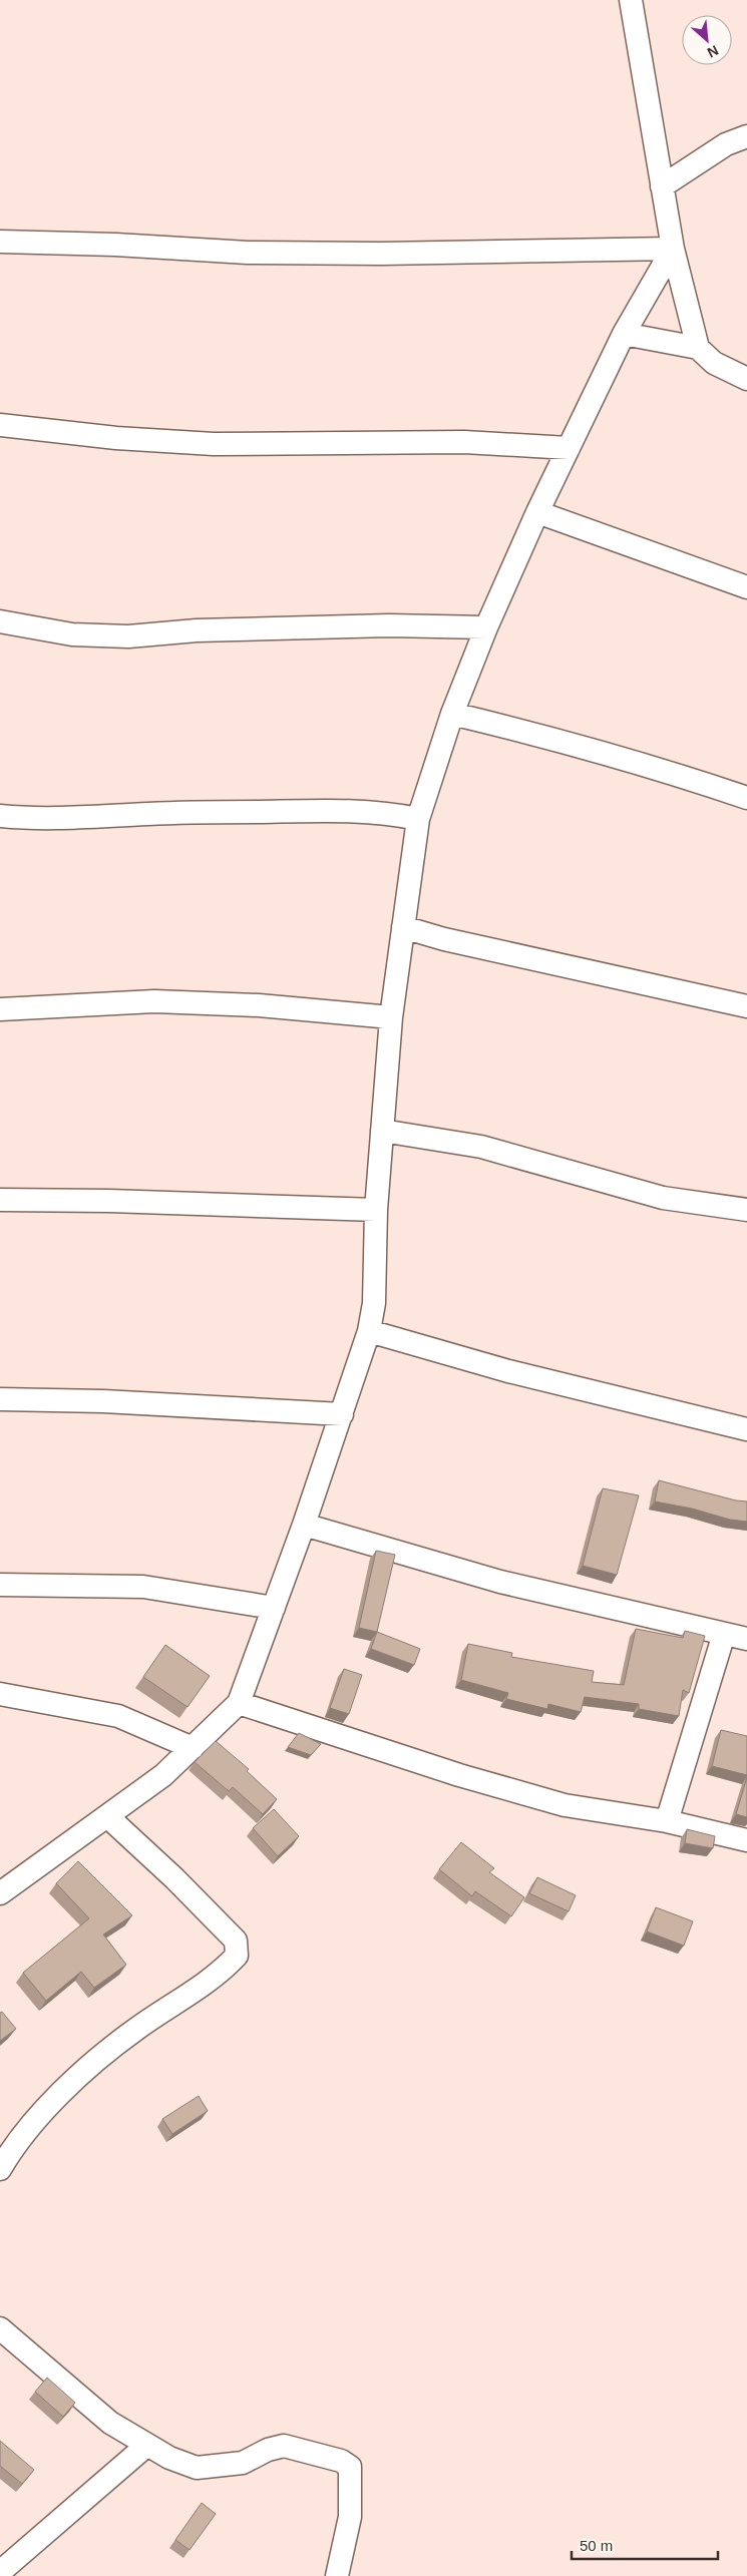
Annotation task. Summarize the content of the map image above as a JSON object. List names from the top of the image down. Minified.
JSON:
{"scale_bar":"50 m","north":"bottom right"}
